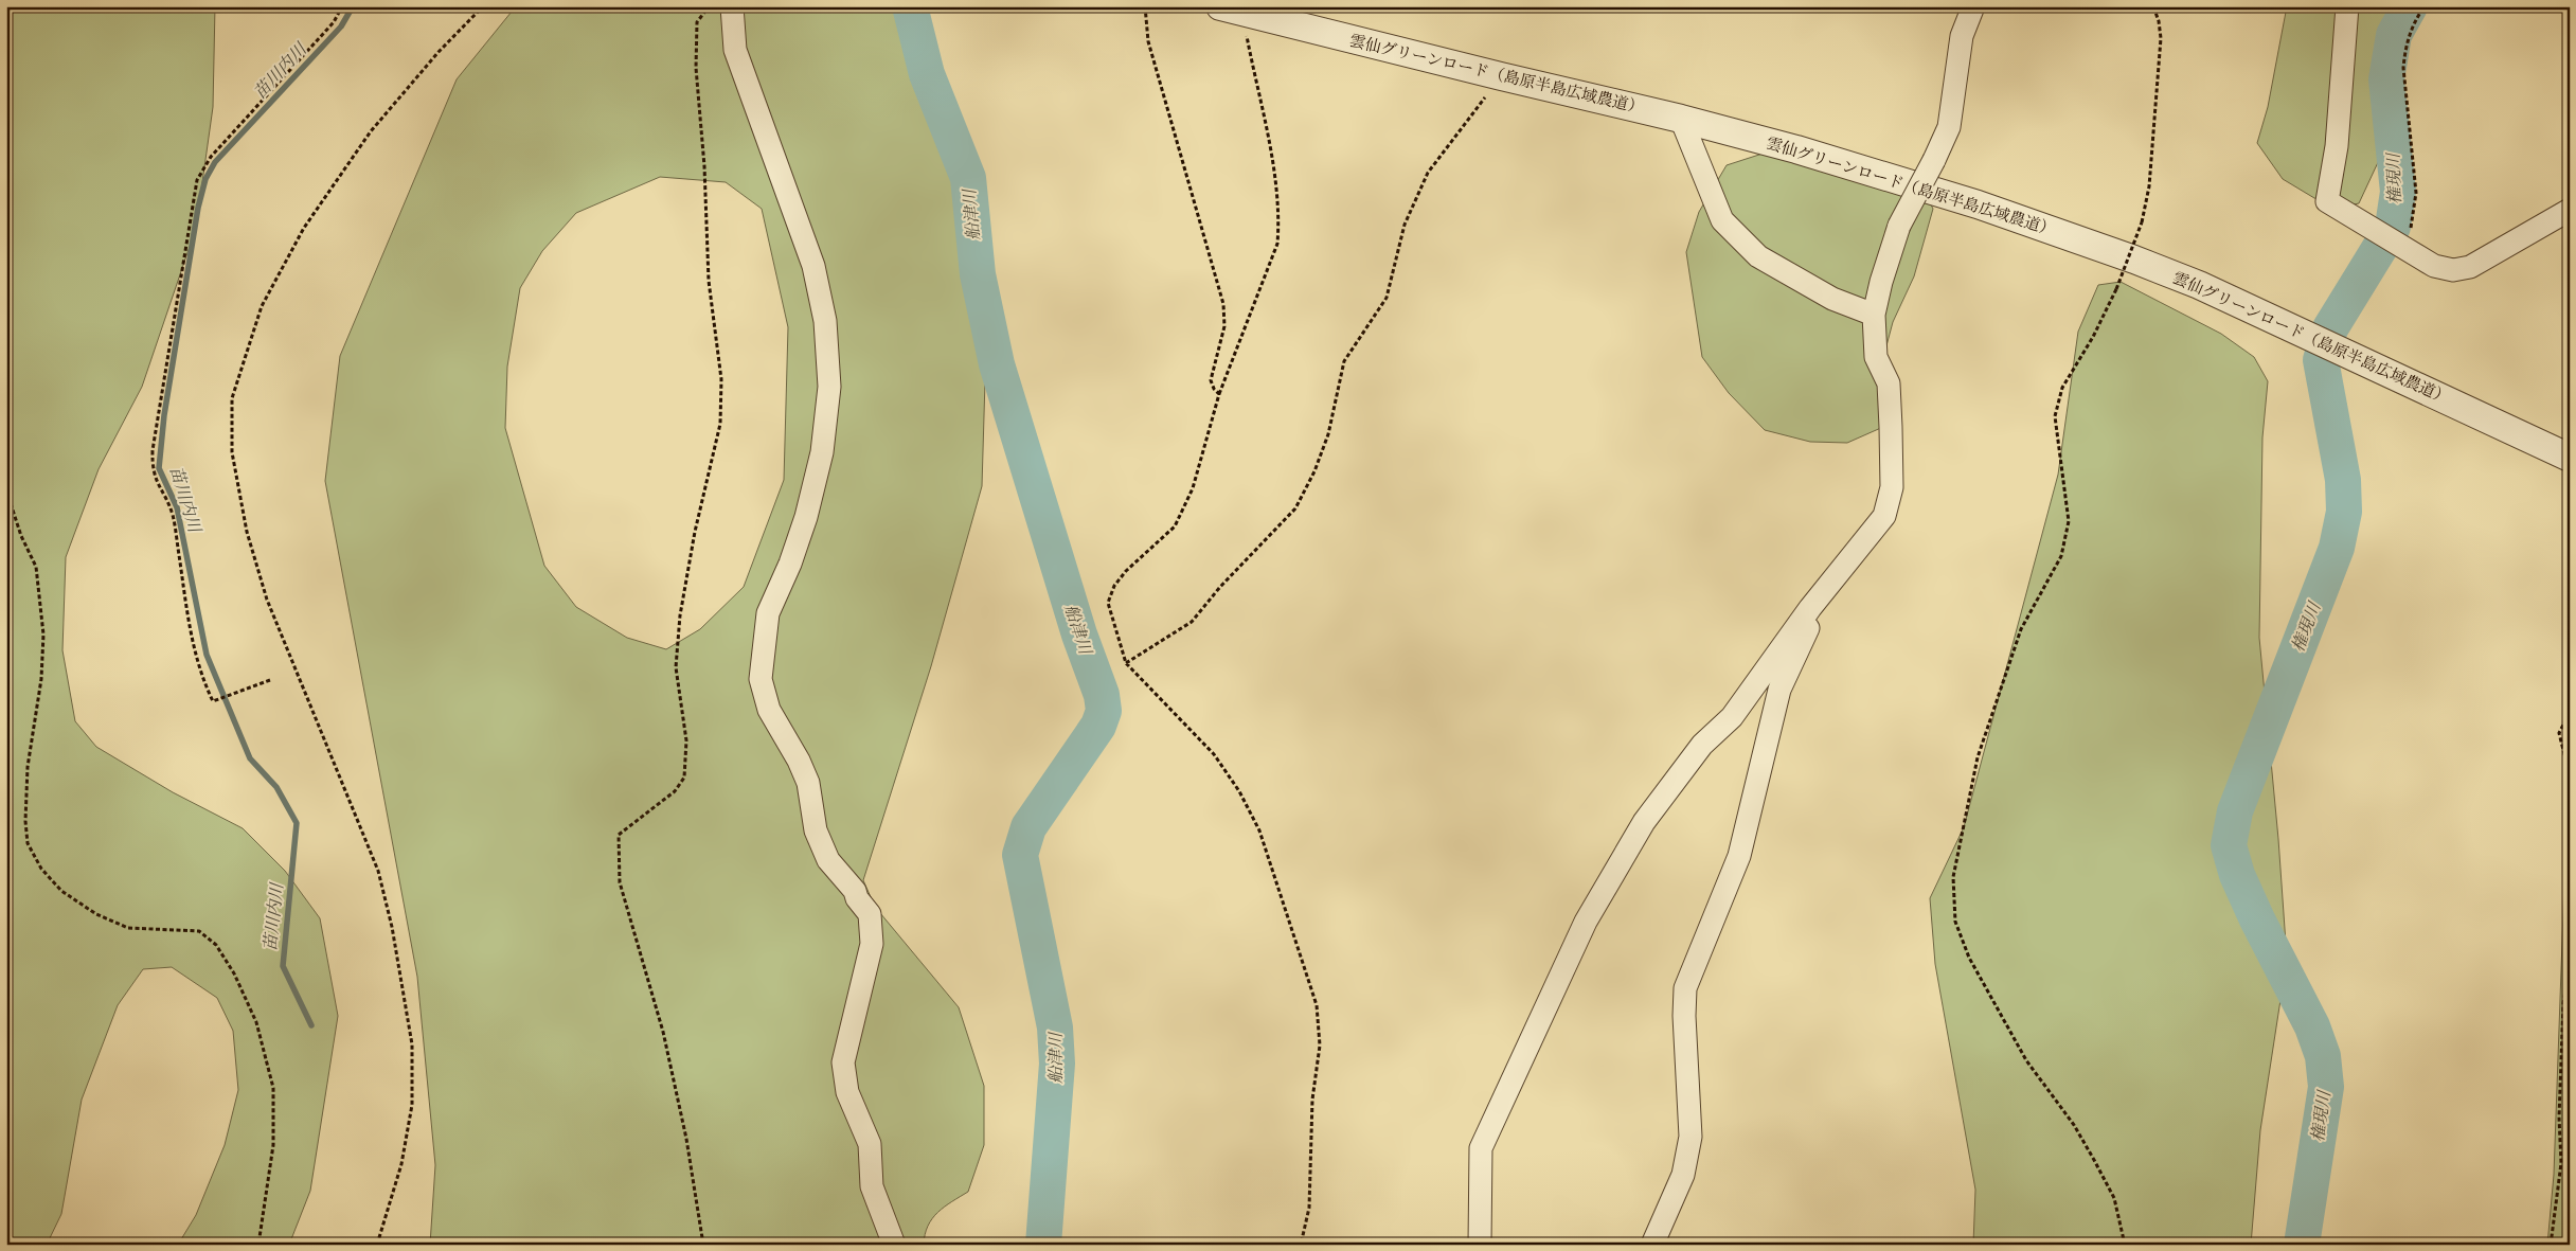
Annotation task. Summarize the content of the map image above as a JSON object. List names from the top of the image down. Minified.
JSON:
{"streets":{"street":["雲仙グリーンロード（島原半島広域農道）"]},"water":["苗川内川","権現川","船津川"]}
